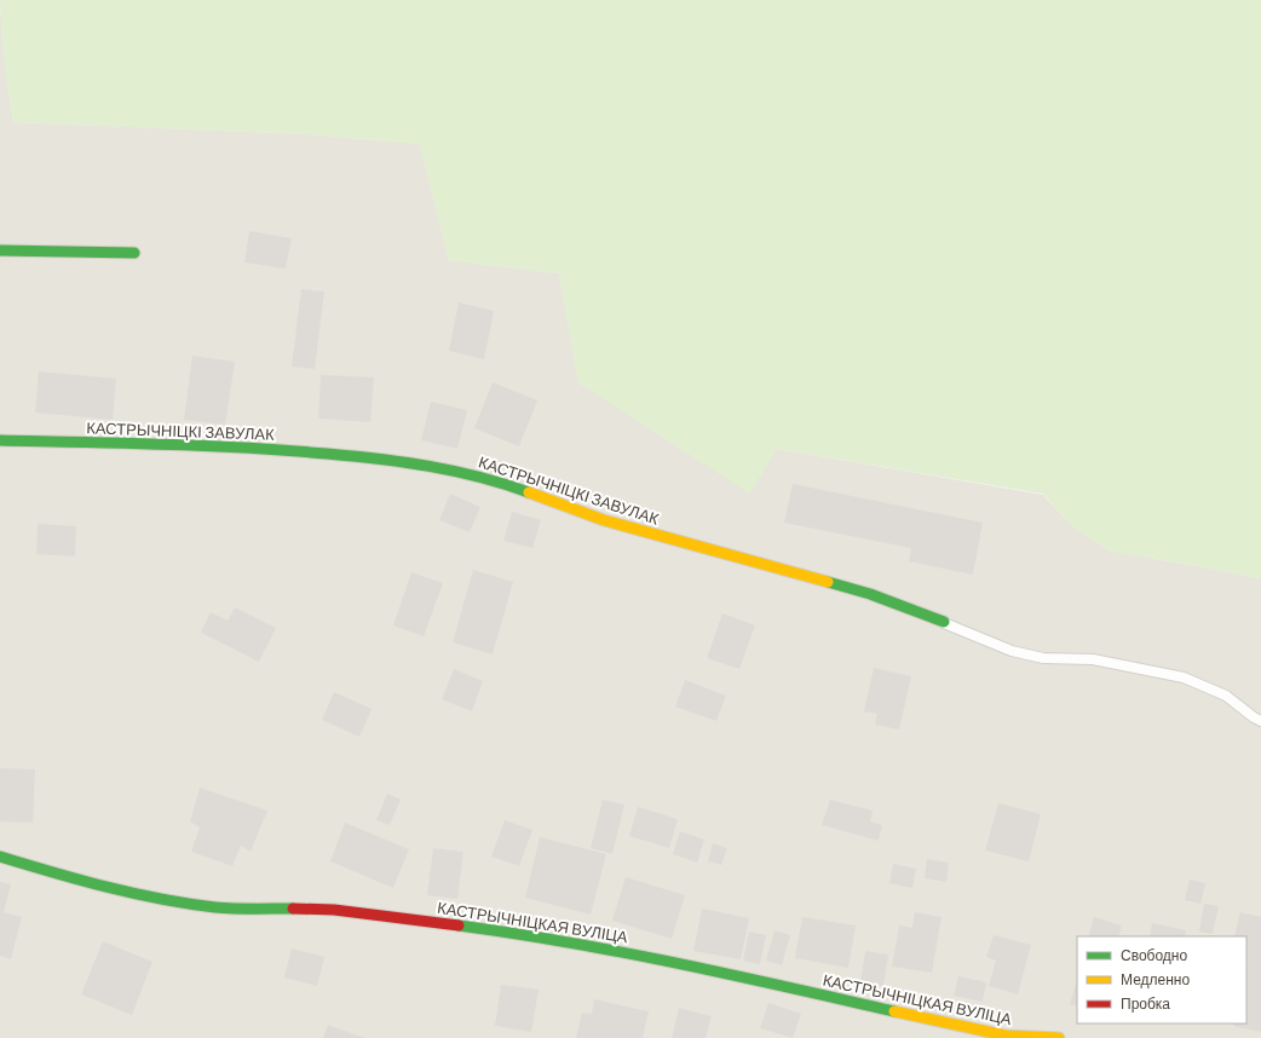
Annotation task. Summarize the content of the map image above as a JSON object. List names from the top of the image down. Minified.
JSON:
{"streets":{"street":["КАСТРЫЧНІЦКІ ЗАВУЛАК","КАСТРЫЧНІЦКАЯ ВУЛІЦА"]},"legend":["Свободно","Медленно","Пробка"]}
